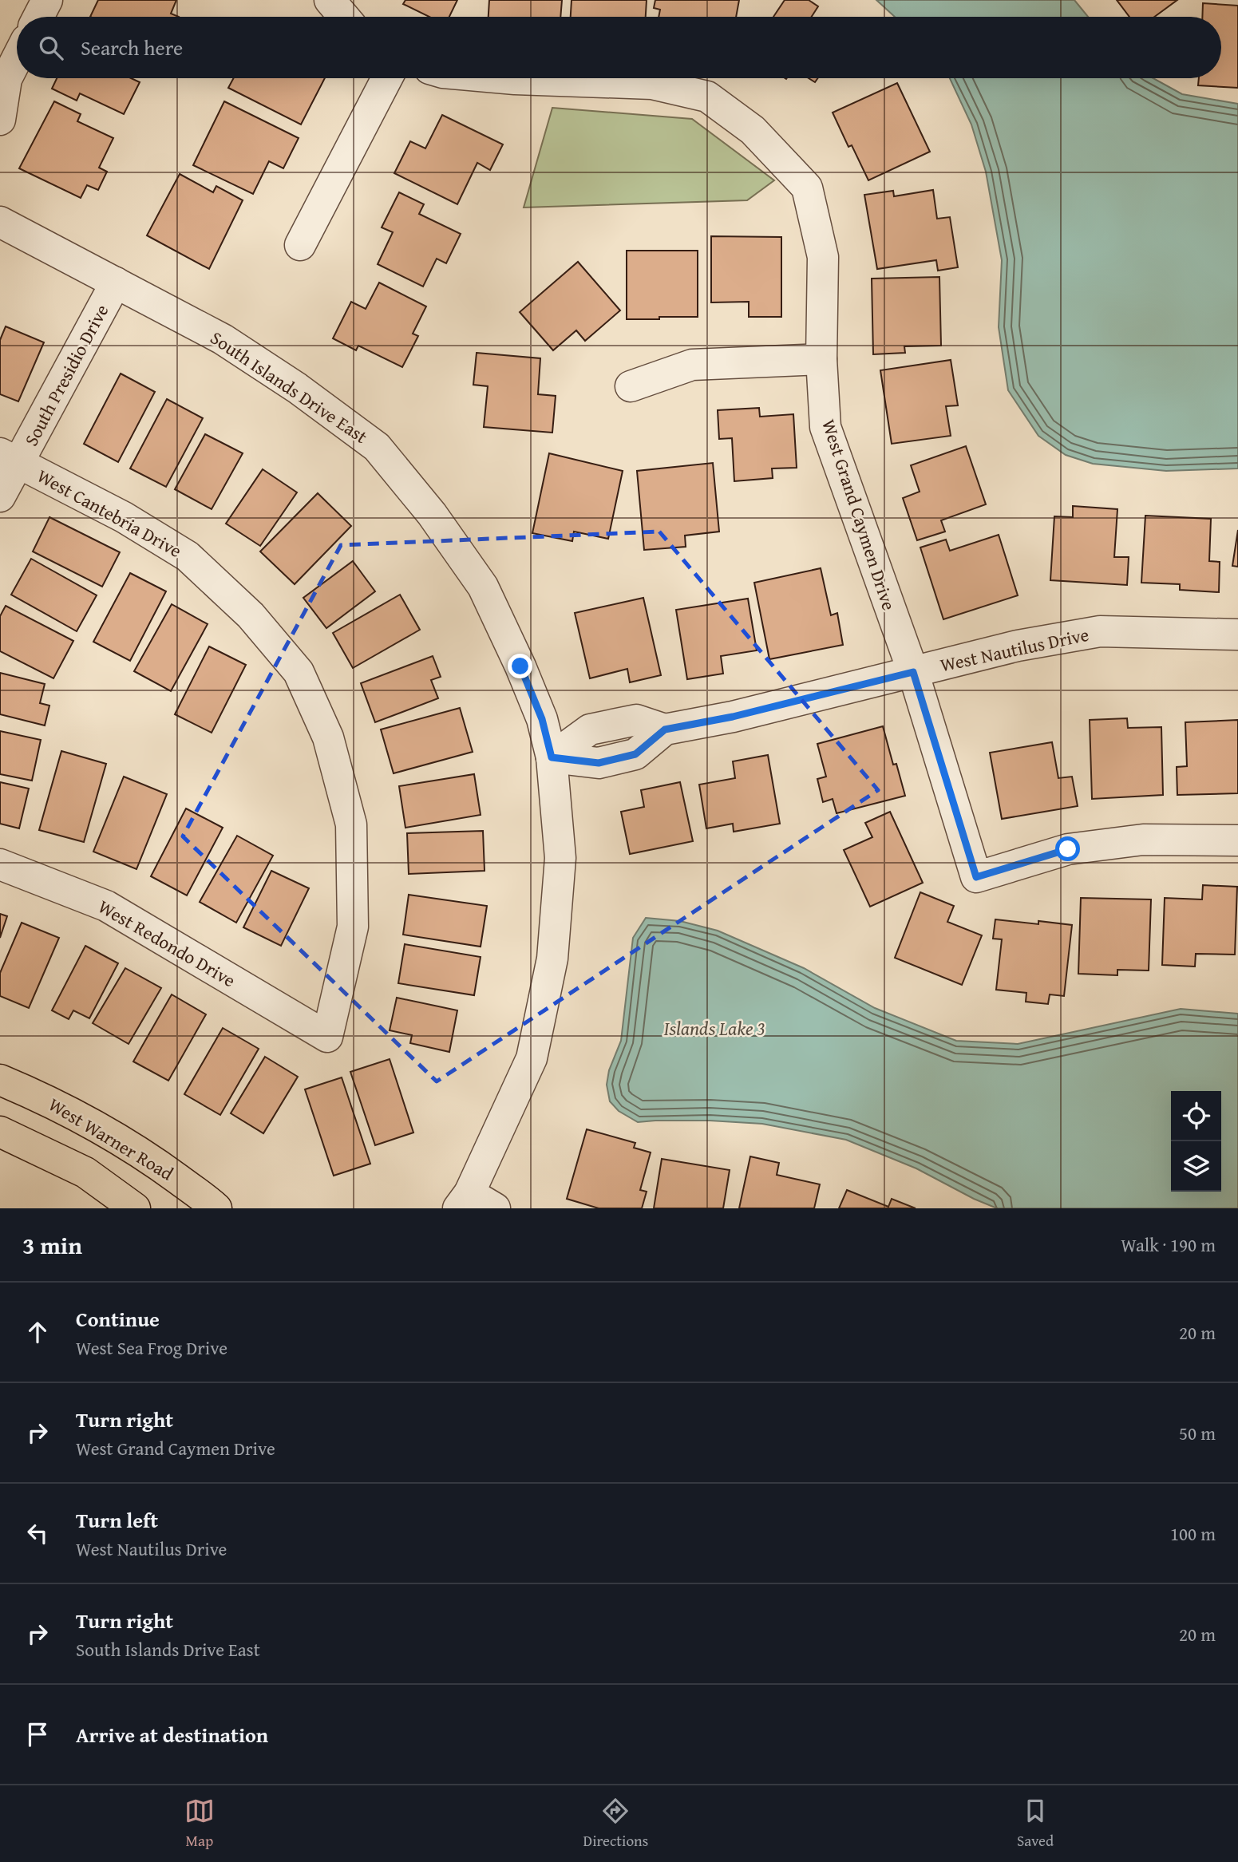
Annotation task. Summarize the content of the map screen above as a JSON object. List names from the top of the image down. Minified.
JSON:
{"streets":{"main road":["West Warner Road"],"street":["South Presidio Drive","South Islands Drive East","West Cantebria Drive","West Grand Caymen Drive","West Nautilus Drive","West Redondo Drive"]},"crossings":[["South Presidio Drive","South Islands Drive East"],["South Presidio Drive","West Cantebria Drive"],["South Islands Drive East","West Nautilus Drive"],["West Cantebria Drive","West Redondo Drive"],["West Grand Caymen Drive","West Nautilus Drive"]],"water":["Islands Lake 3"],"page":{"search":"Search here","heading":["3 min","Walk · 190 m"],"list":[["Continue","West Sea Frog Drive","20 m"],["Turn right","West Grand Caymen Drive","50 m"],["Turn left","West Nautilus Drive","100 m"],["Turn right","South Islands Drive East","20 m"],"Arrive at destination"],"nav":["Map","Directions","Saved"]}}
